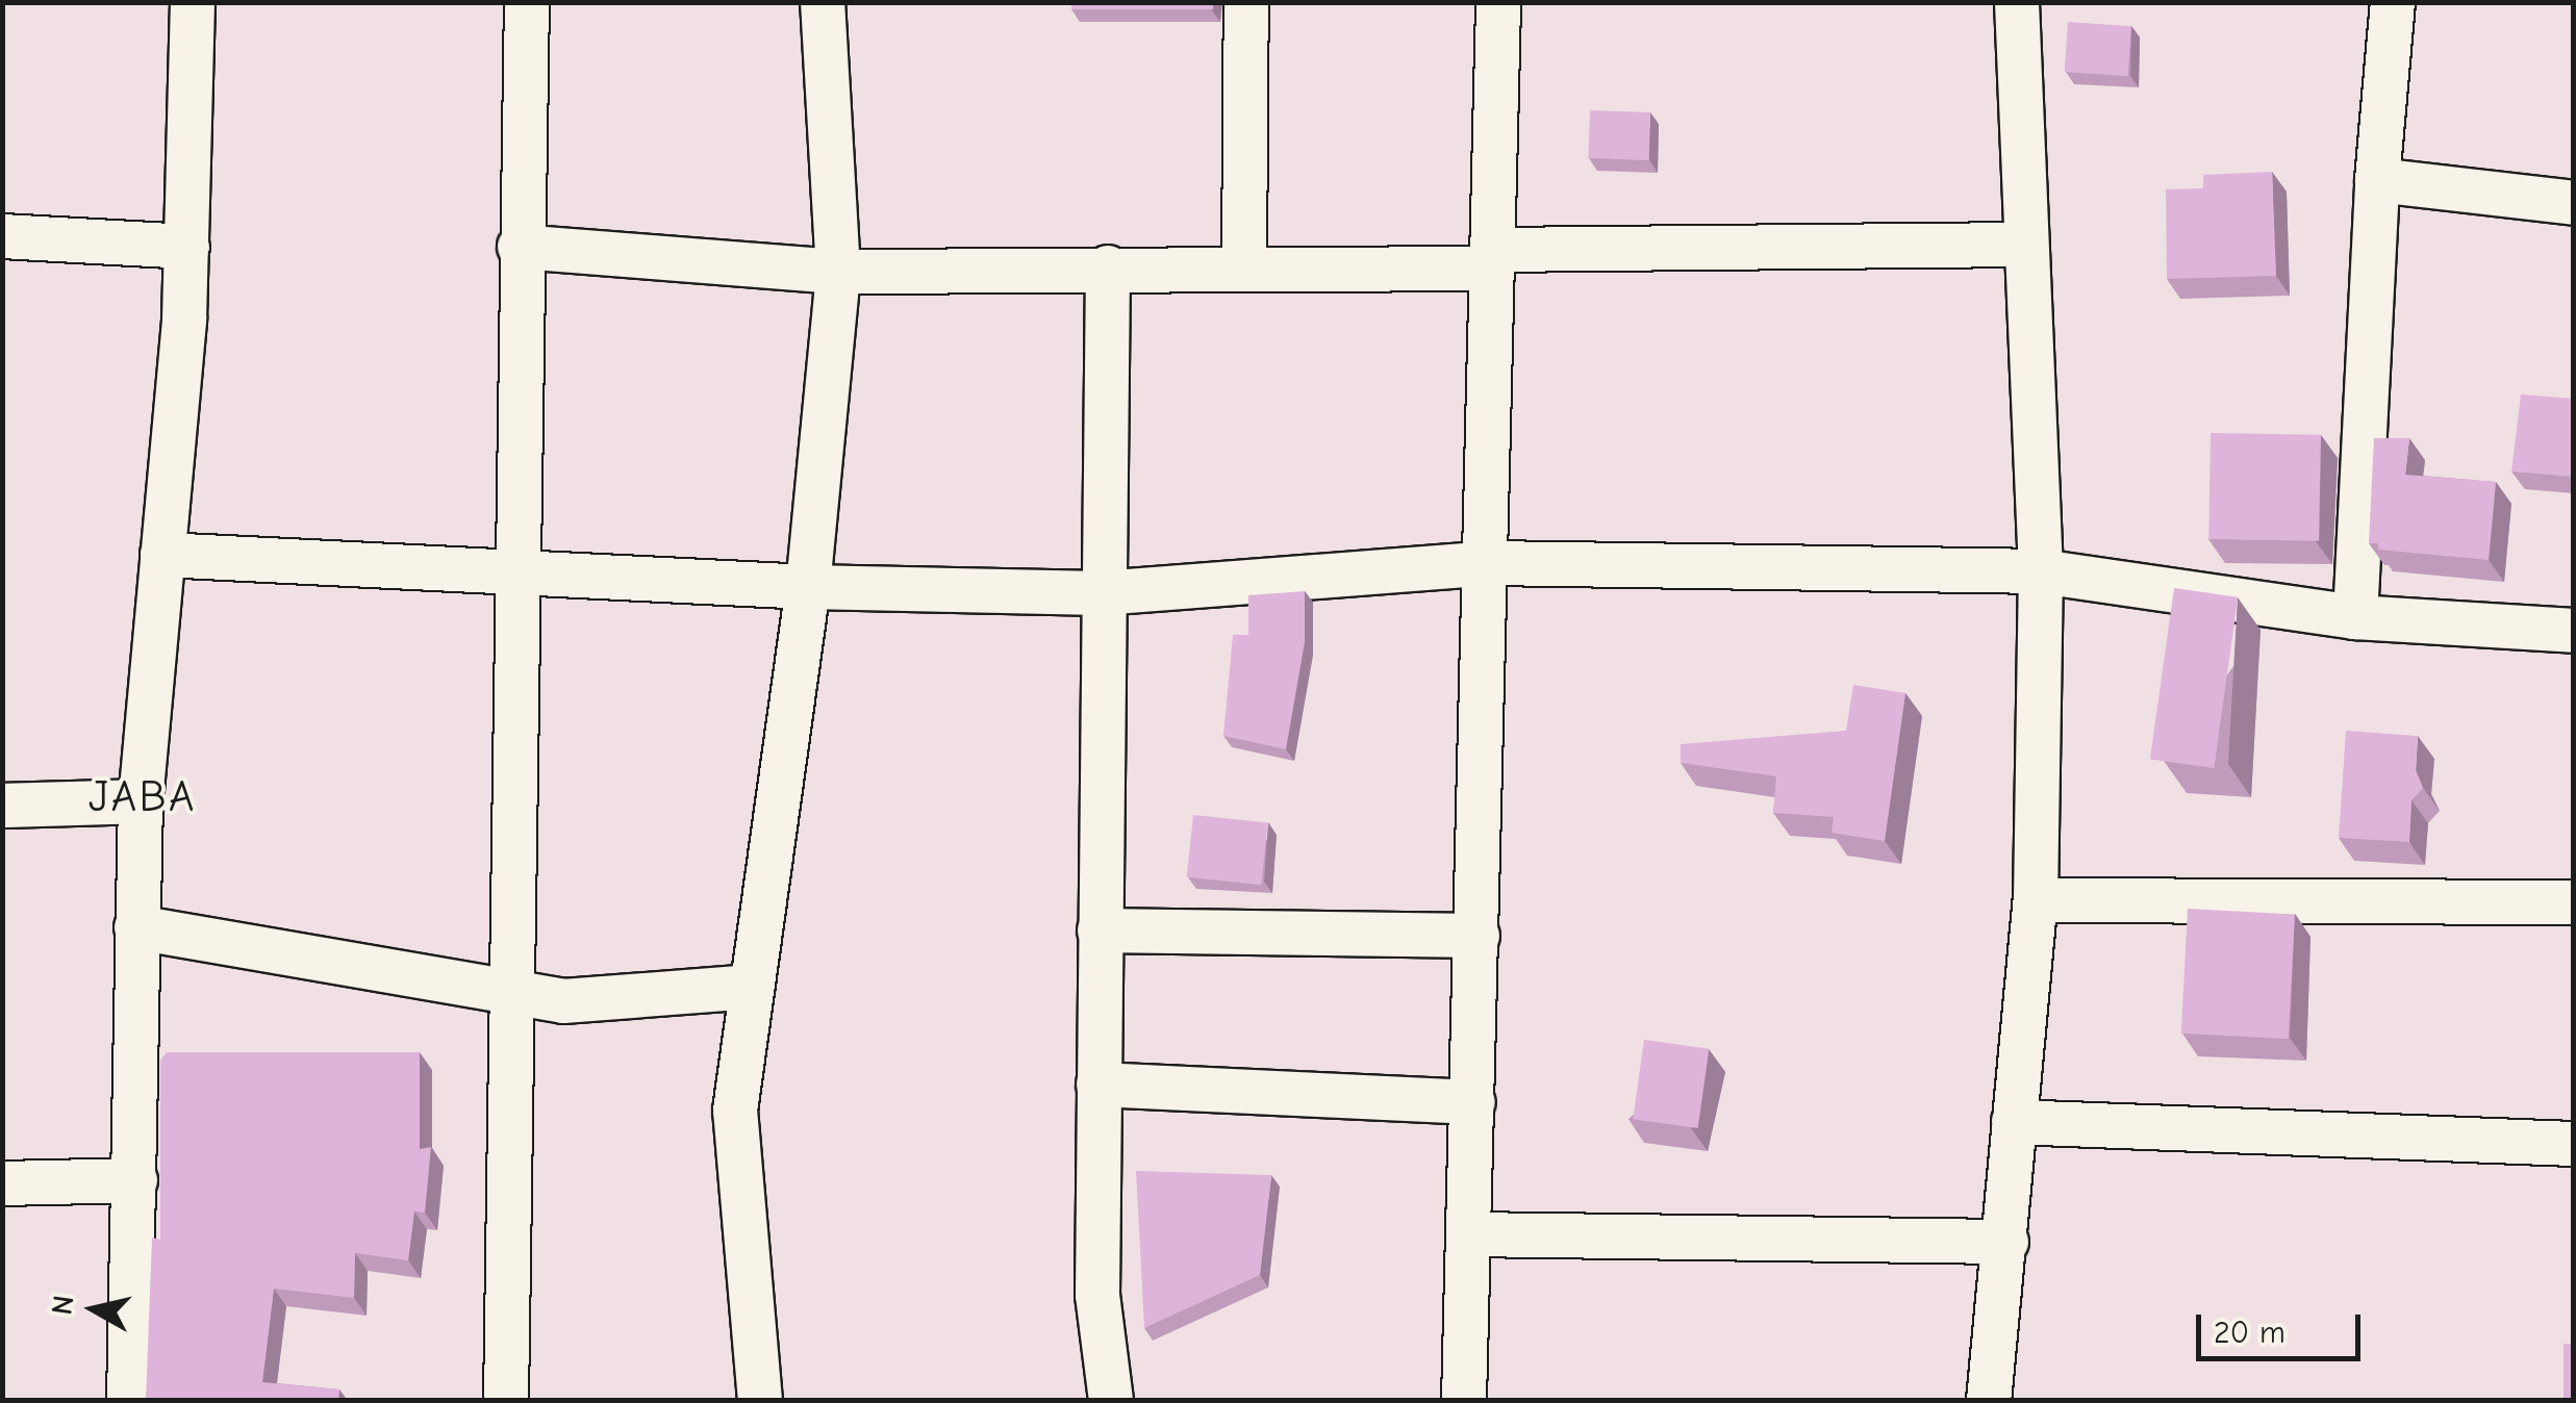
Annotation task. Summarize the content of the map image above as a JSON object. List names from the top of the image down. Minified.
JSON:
{"districts":["JABA"],"scale_bar":"20 m","north":"left"}
